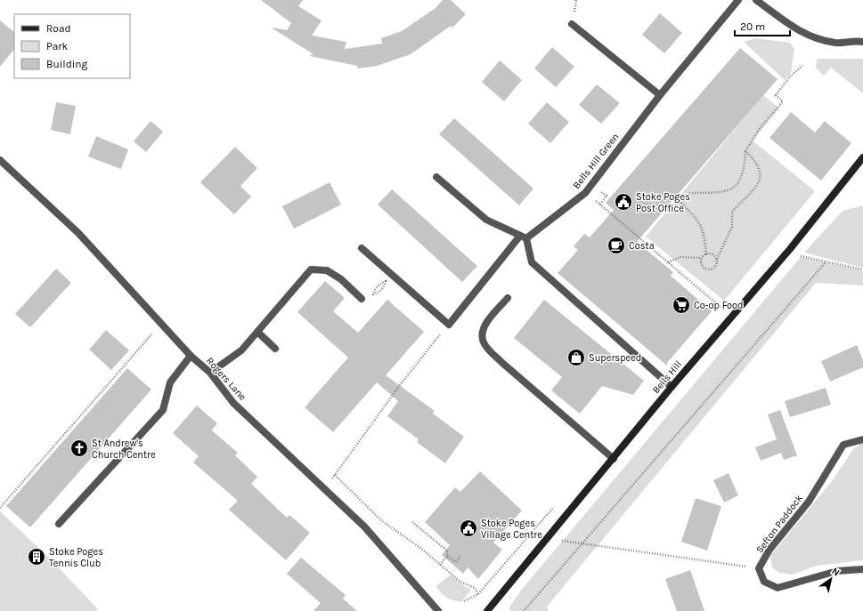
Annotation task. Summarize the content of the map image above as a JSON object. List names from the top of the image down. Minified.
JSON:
{"streets":{"main road":["Bells Hill"],"street":["Bells Hill Green","Rogers Lane","Sefton Paddock"]},"places":{"public building":["Stoke Poges Post Office","Stoke Poges Village Centre"],"cafe":["Costa"],"supermarket":["Co-op Food"],"shop":["Superspeed"],"church":["St Andrew's Church Centre"],"building":["Stoke Poges Tennis Club"]},"legend":["Road","Park","Building"],"scale_bar":"20 m","north":"top right"}
